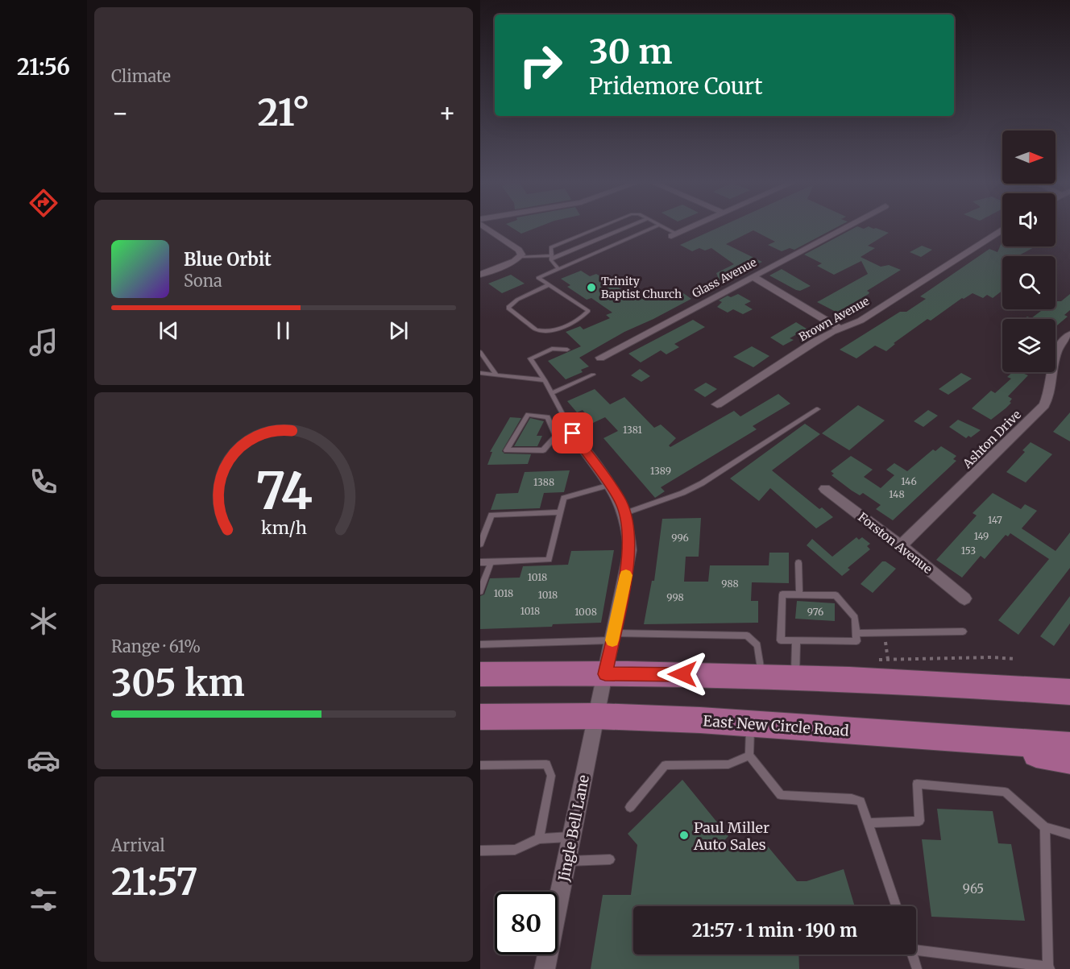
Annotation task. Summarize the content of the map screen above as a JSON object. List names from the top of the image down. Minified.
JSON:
{"streets":{"highway":["East New Circle Road"],"street":["Glass Avenue","Brown Avenue","Ashton Drive","Forston Avenue","Jingle Bell Lane"]},"crossings":[["Ashton Drive","Forston Avenue"],["East New Circle Road","Jingle Bell Lane"]],"places":["Trinity Baptist Church","Paul Miller Auto Sales"],"house_numbers":["1381","1389","146","1388","148","147","149","996","153","1018","988","1018","1018","998","1018","1008","976","965"],"north":"right","page":{"tabs":"21:56","tile":["Climate",["Range · 61%","305 km"],["Arrival","21:57"]],"turn":["30 m","Pridemore Court"],"heat":["−","21°","+"],"song":["Blue Orbit","Sona"],"limit":"80","trip":"21:57 · 1 min · 190 m","gauge":["74","km/h"]}}
